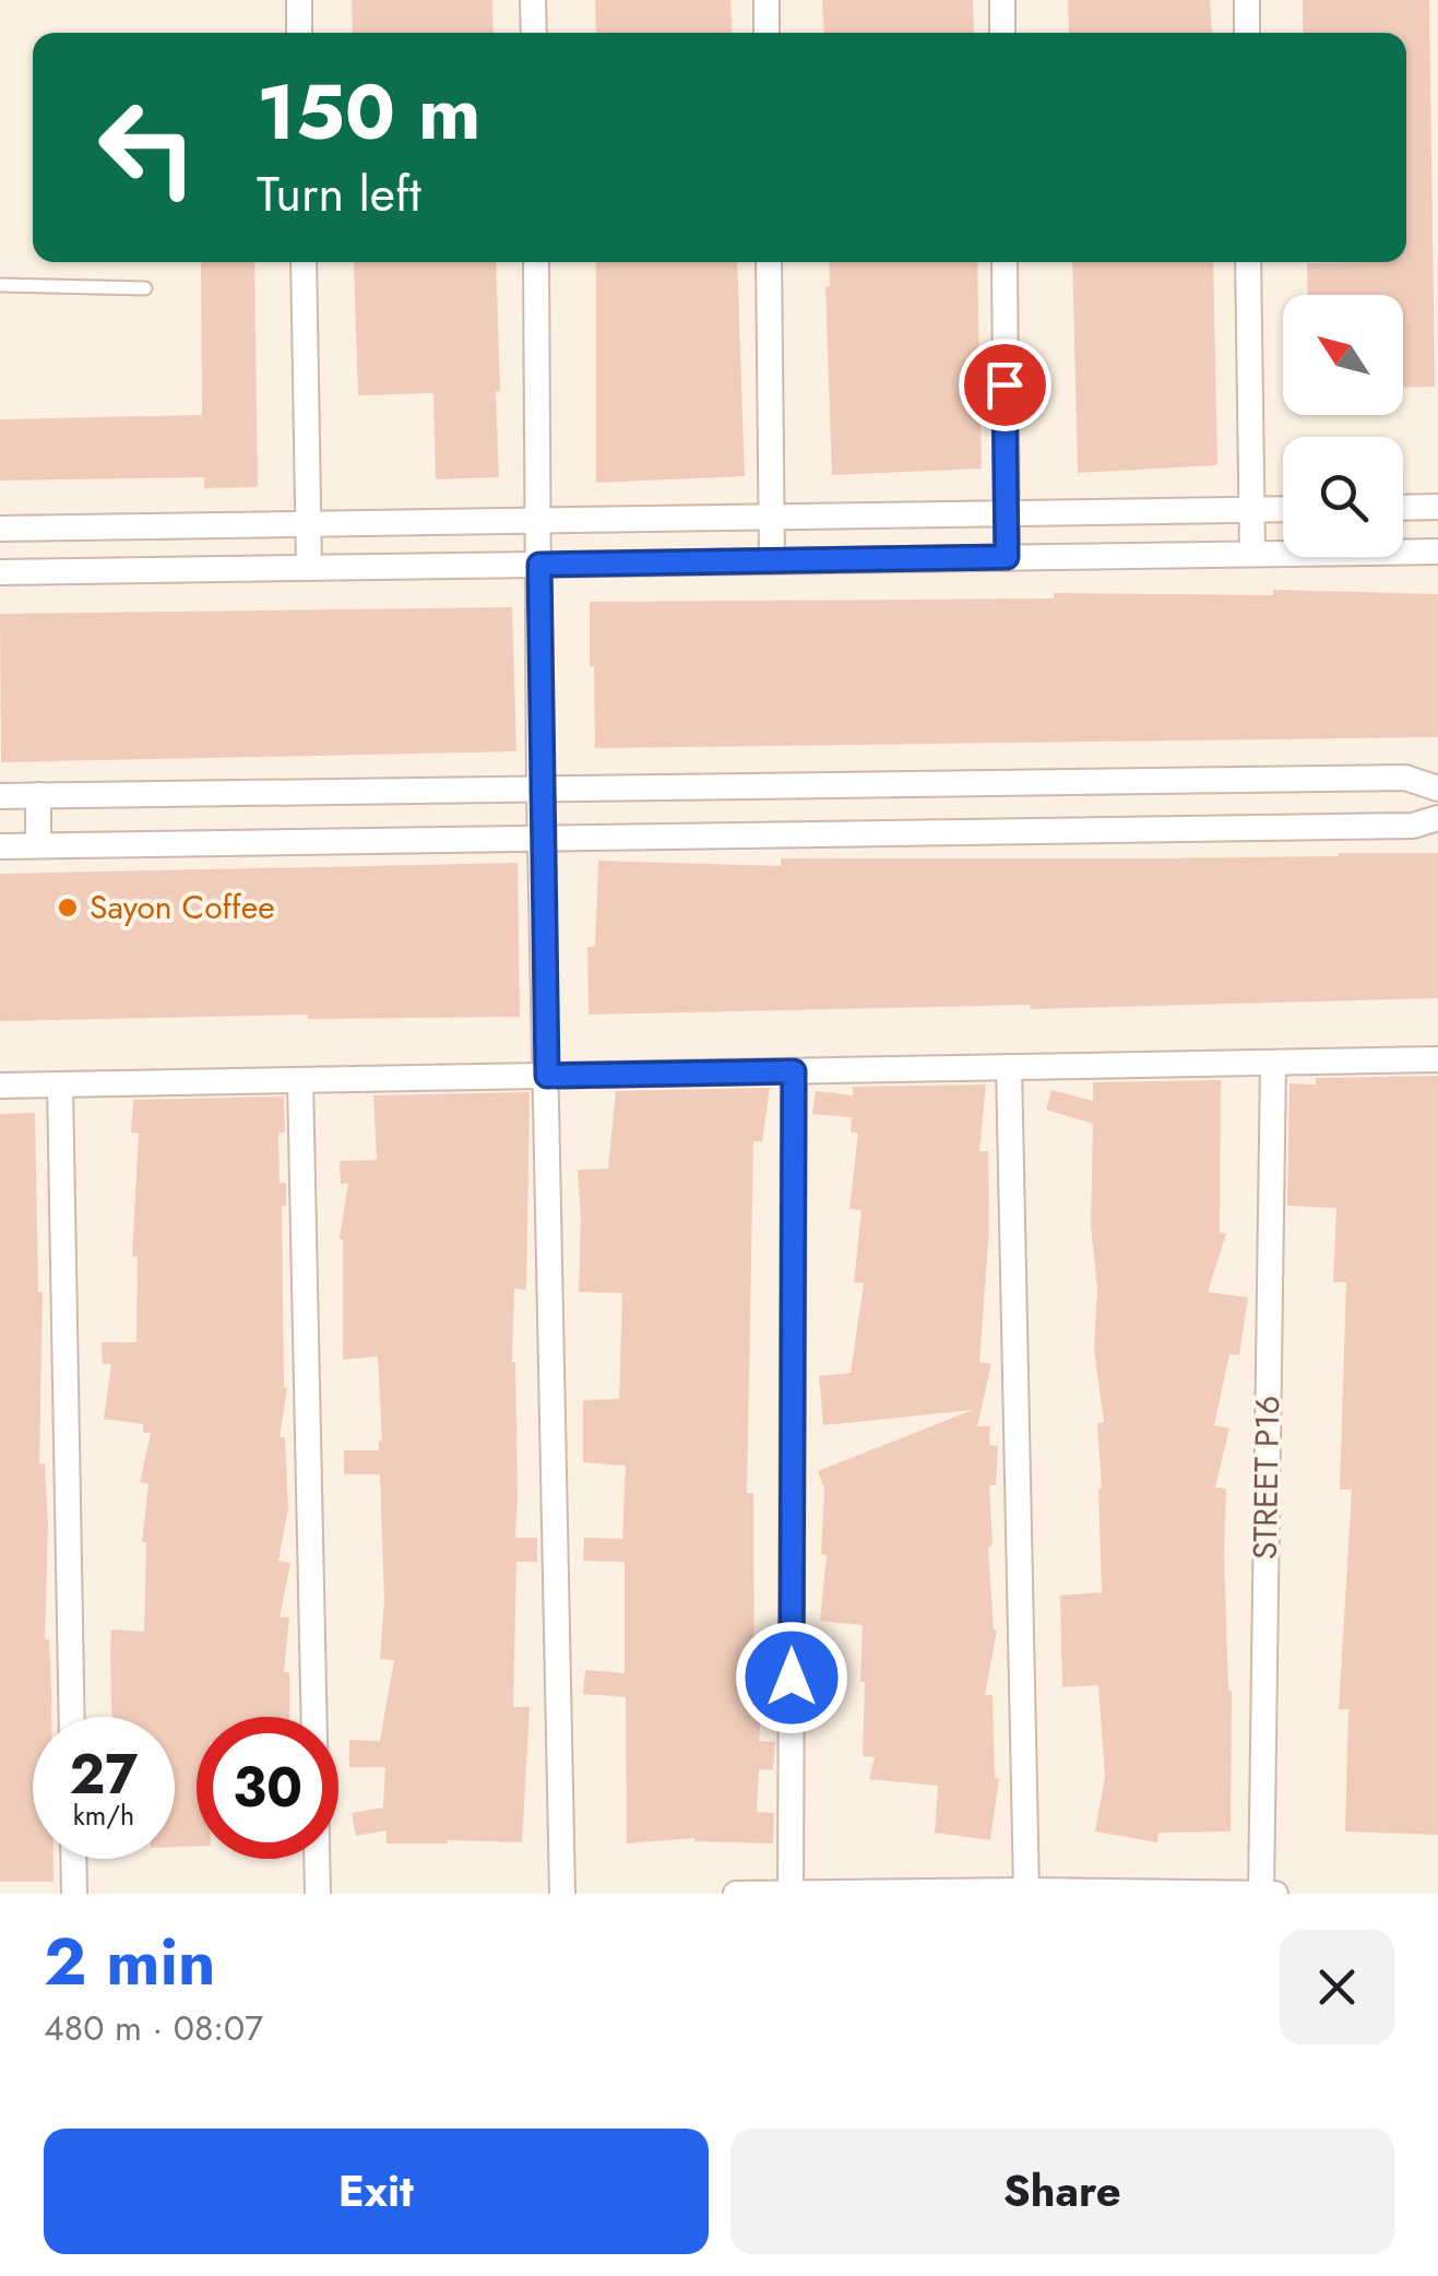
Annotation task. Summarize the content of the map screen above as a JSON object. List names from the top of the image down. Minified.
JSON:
{"streets":{"street":["STREET P16"]},"places":["Sayon Coffee"],"north":"top left","page":{"turn":["150 m","Turn left"],"speed":"27 km/h","limit":"30","heading":["2 min","480 m · 08:07"],"buttons":["Exit","Share"]}}
